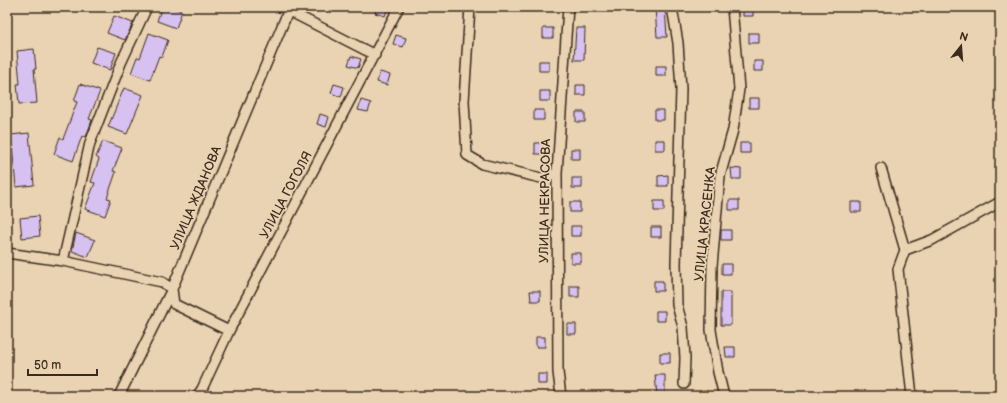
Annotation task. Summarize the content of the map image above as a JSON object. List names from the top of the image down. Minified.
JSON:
{"streets":{"street":["УЛИЦА ГОГОЛЯ","УЛИЦА ЖДАНОВА","УЛИЦА НЕКРАСОВА","УЛИЦА КРАСЕНКА"]},"scale_bar":"50 m","north":"top"}
